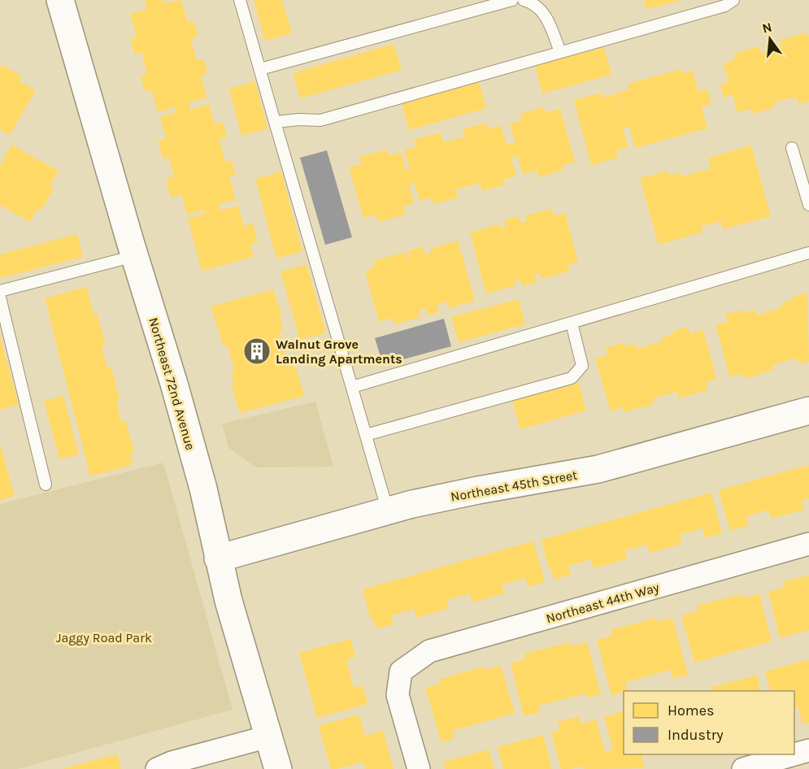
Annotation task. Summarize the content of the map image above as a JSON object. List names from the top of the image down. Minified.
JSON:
{"streets":{"street":["Northeast 72nd Avenue","Northeast 45th Street","Northeast 44th Way"]},"crossings":[["Northeast 72nd Avenue","Northeast 45th Street"]],"parks":["Jaggy Road Park"],"places":{"building":["Walnut Grove Landing Apartments"]},"legend":["Homes","Industry"],"north":"top"}
